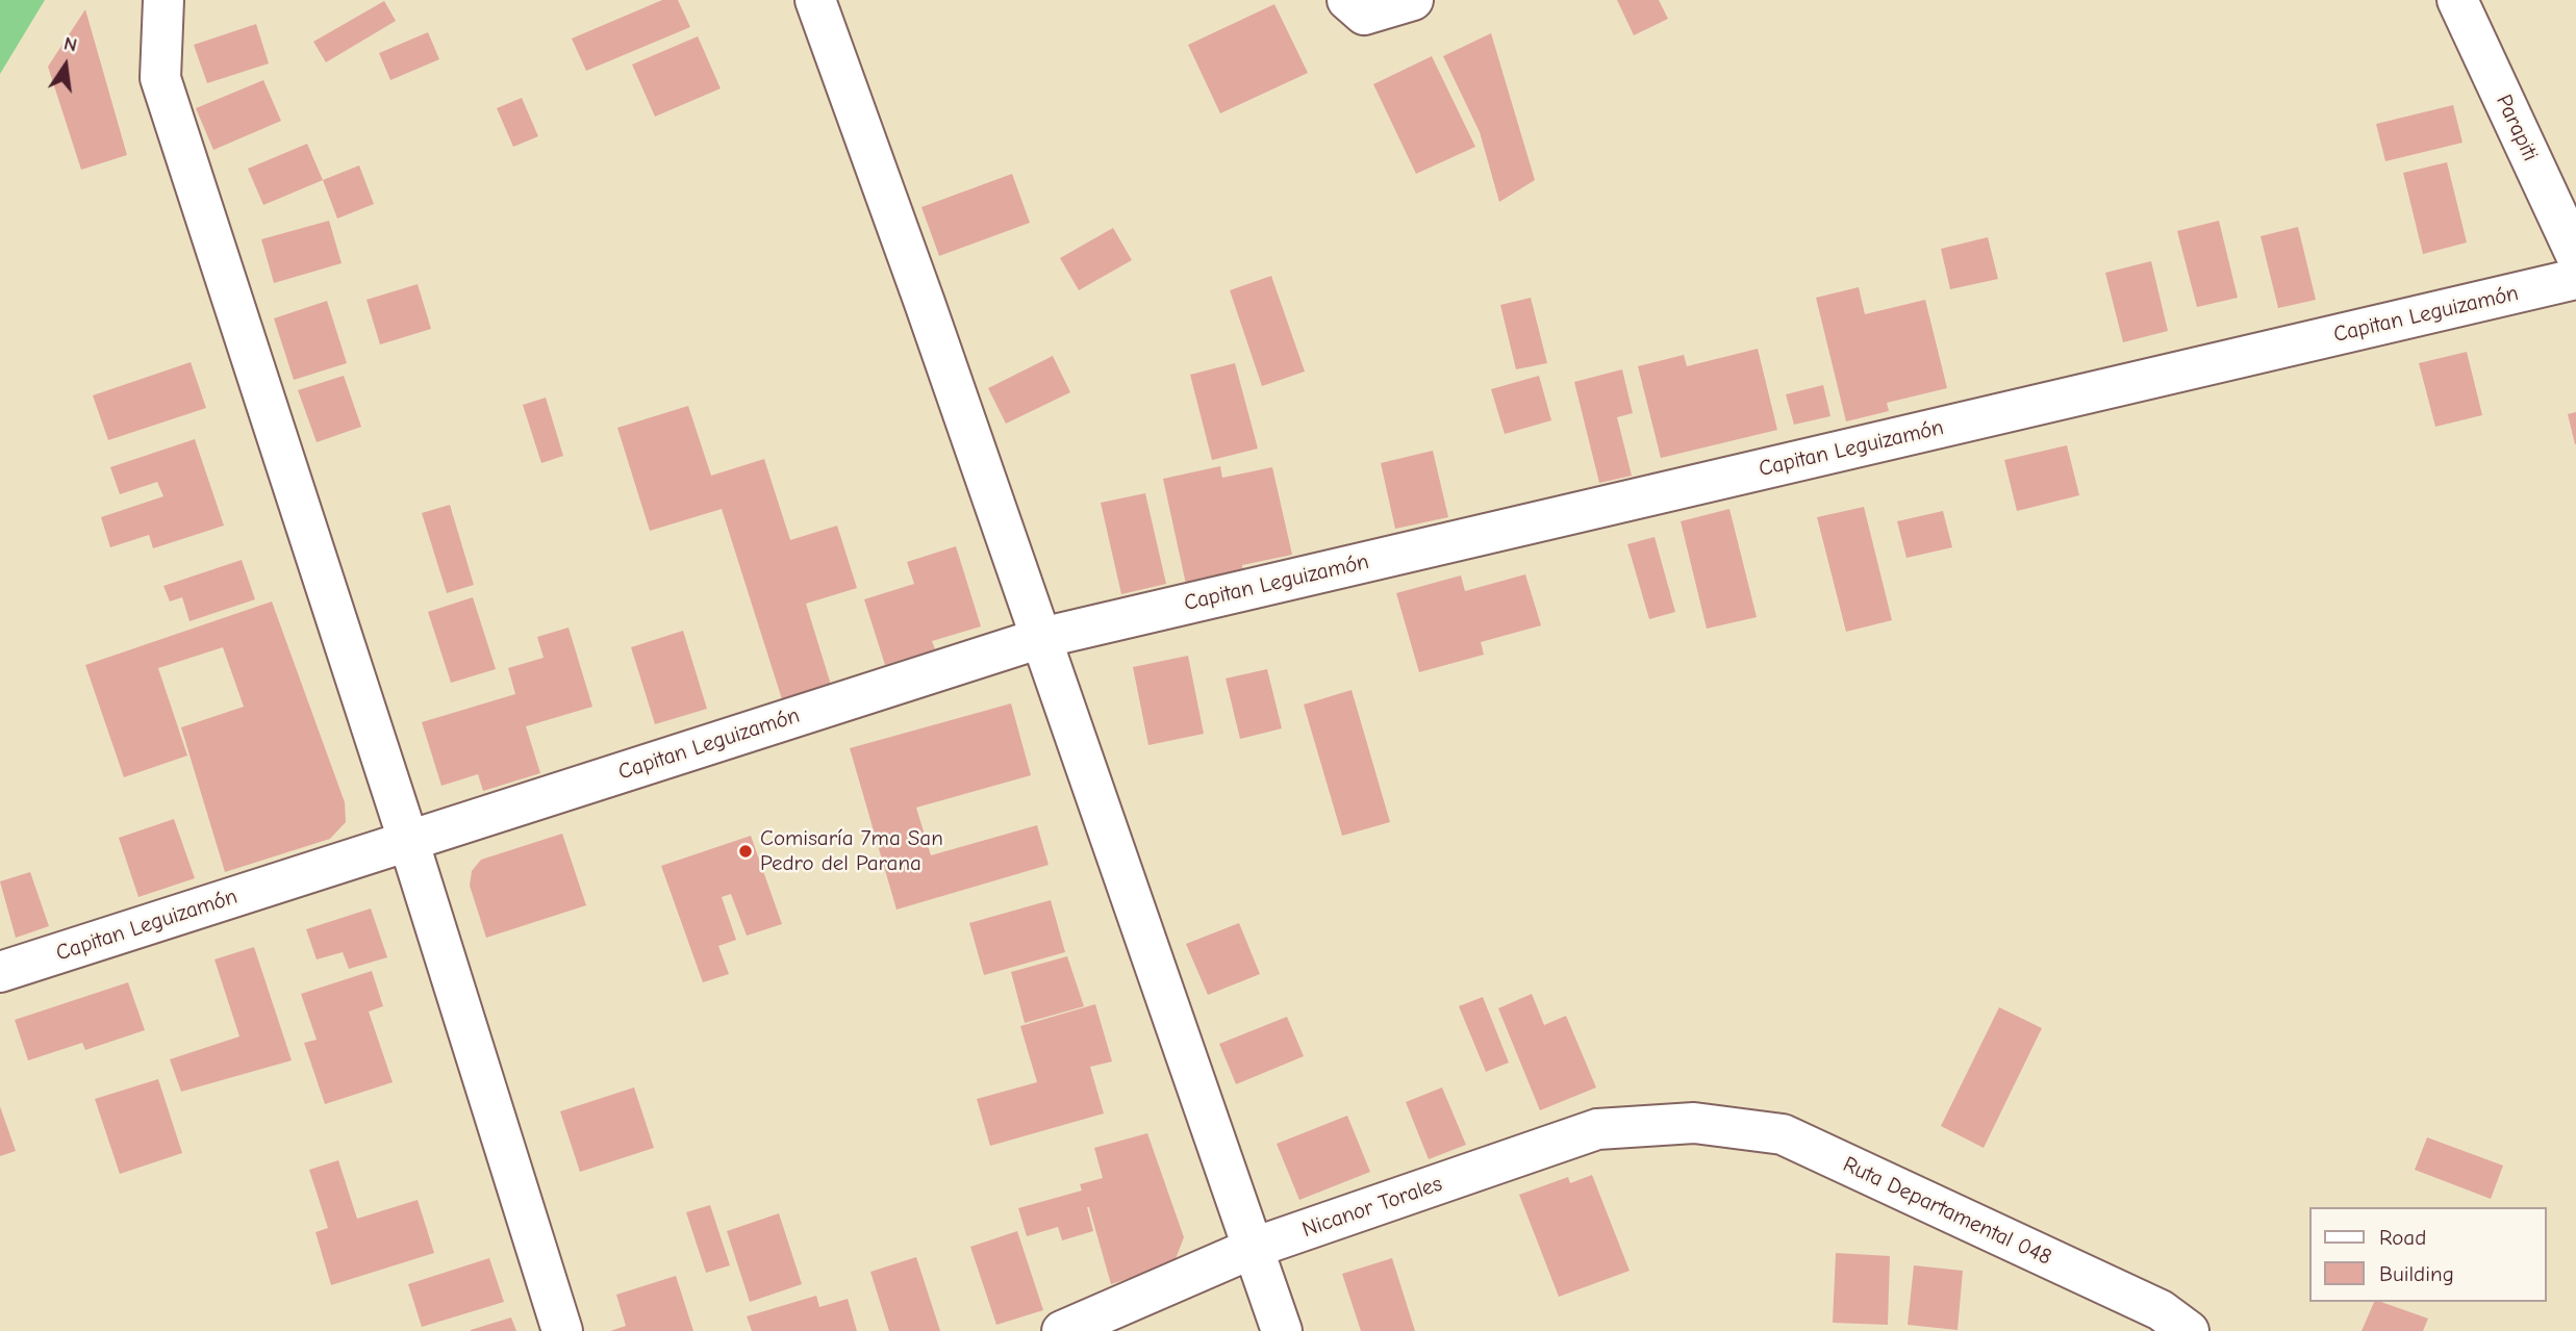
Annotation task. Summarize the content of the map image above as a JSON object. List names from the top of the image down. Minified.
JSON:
{"streets":{"street":["Parapiti","Capitan Leguizamón","Nicanor Torales","Ruta Departamental 048"]},"crossings":[["Nicanor Torales","Ruta Departamental 048"]],"places":["Comisaría 7ma San Pedro del Parana"],"legend":["Road","Building"],"north":"top"}
